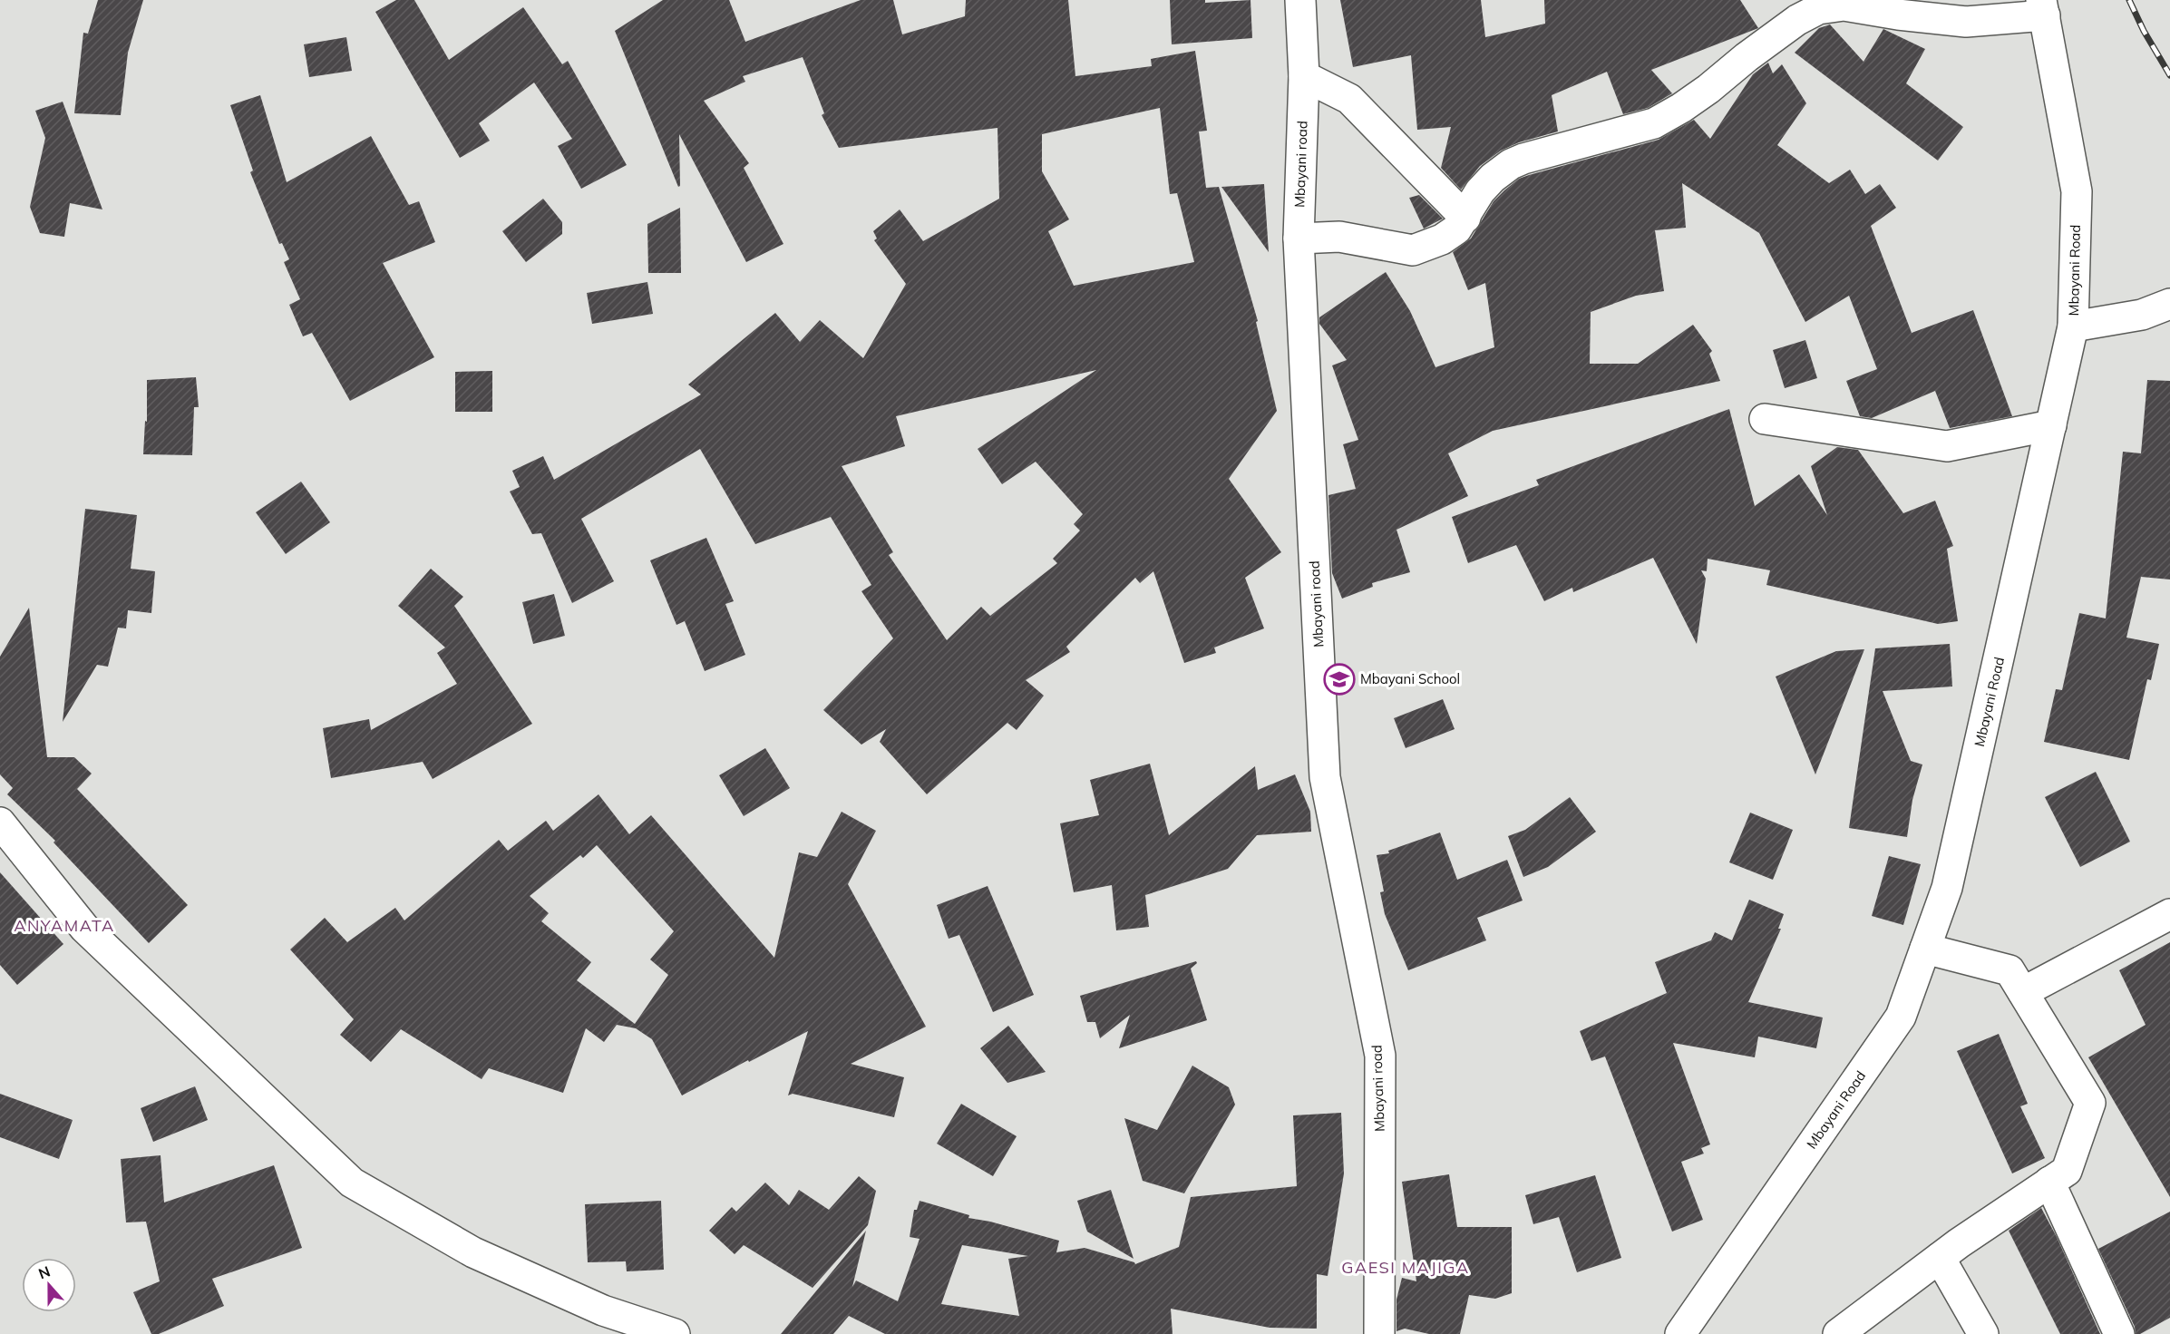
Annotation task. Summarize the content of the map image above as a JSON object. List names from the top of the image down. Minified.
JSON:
{"streets":{"street":["Mbayani road","Mbayani Road"]},"districts":["ANYAMATA","GAESI MAJIGA"],"places":{"school or university":["Mbayani School"]},"north":"top"}
